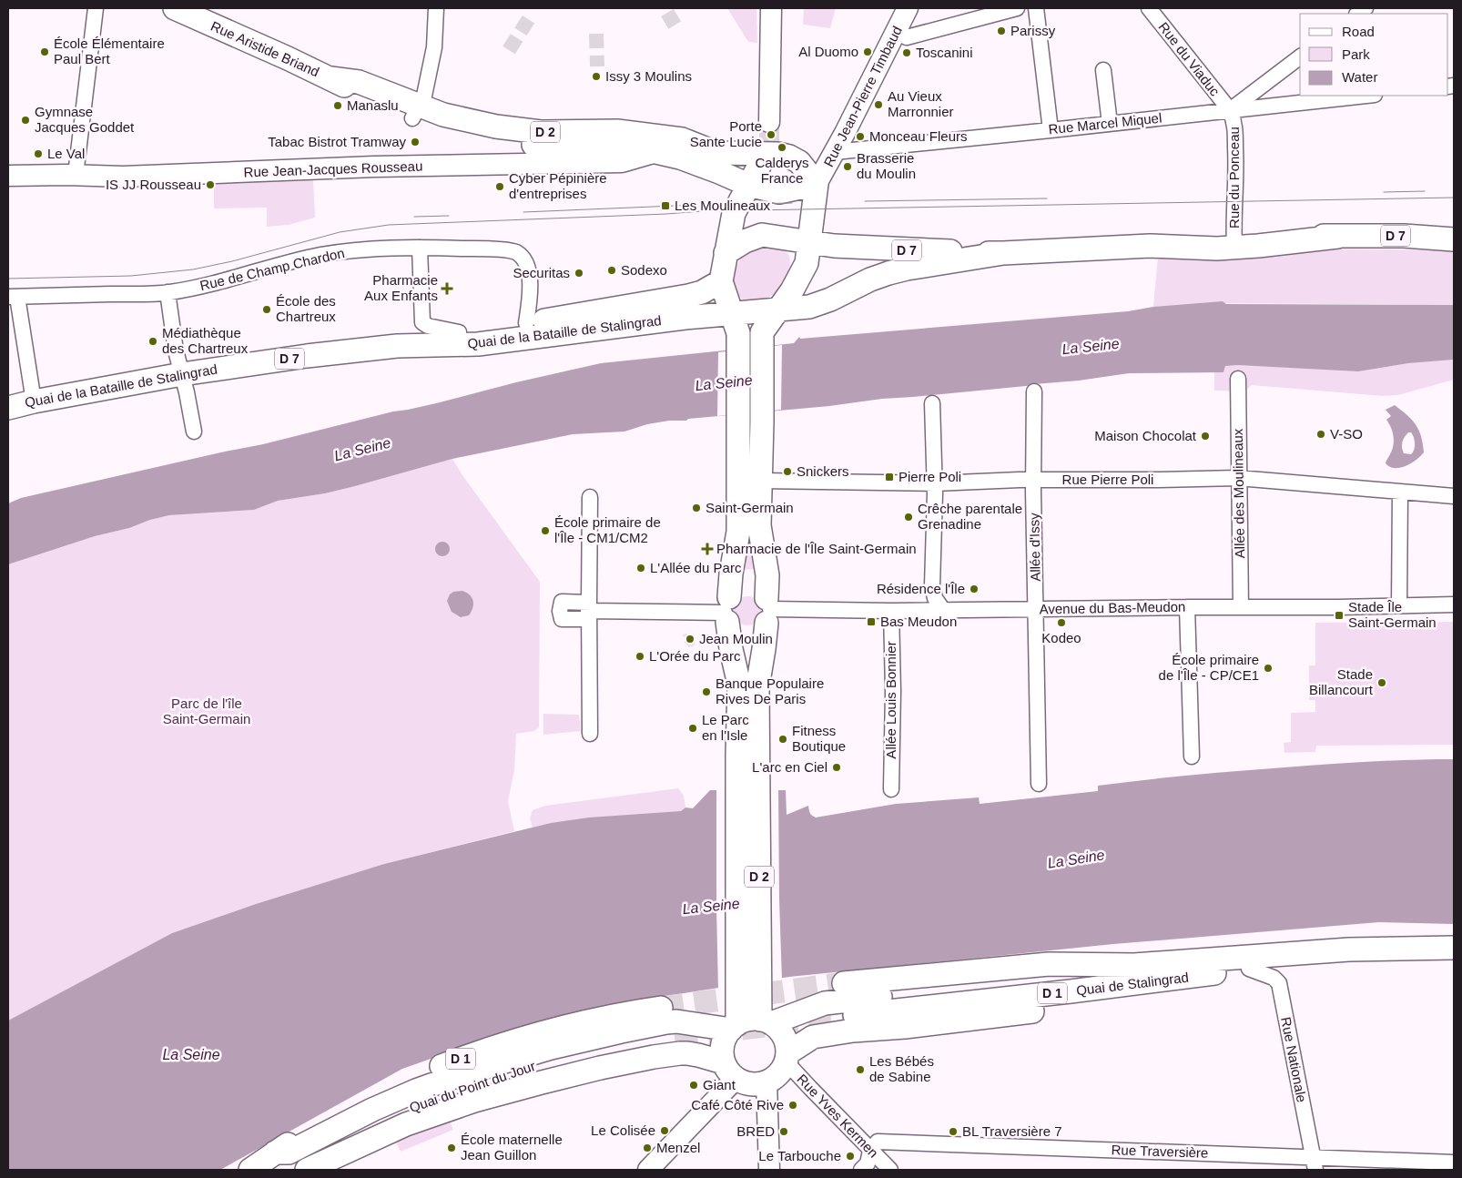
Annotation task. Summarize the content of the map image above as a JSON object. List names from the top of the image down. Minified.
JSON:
{"streets":{"main road":["Rue Aristide Briand","D 2","D 7","Quai de la Bataille de Stalingrad","Quai de Stalingrad","D 1","Quai du Point du Jour"],"street":["Rue du Viaduc","Rue Jean-Pierre Timbaud","Rue Marcel Miquel","Rue Jean-Jacques Rousseau","Rue du Ponceau","Rue de Champ Chardon","Rue Pierre Poli","Allée des Moulineaux","Allée d'Issy","Avenue du Bas-Meudon","Allée Louis Bonnier","Rue Nationale","Rue Yves Kermen","Rue Traversière"]},"crossings":[["Rue Aristide Briand","Rue Jean-Pierre Timbaud"],["Rue Aristide Briand","Rue Jean-Jacques Rousseau"],["Rue du Viaduc","Rue Marcel Miquel"],["Rue du Viaduc","Rue du Ponceau"],["Rue Jean-Pierre Timbaud","Rue Marcel Miquel"],["Rue Marcel Miquel","Rue du Ponceau"],["D 2","Quai de la Bataille de Stalingrad"],["D 2","Avenue du Bas-Meudon"],["D 2","D 1"],["D 2","Rue Yves Kermen"],["Rue du Ponceau","D 7"],["Rue de Champ Chardon","Quai de la Bataille de Stalingrad"],["Rue Pierre Poli","Allée des Moulineaux"],["Rue Pierre Poli","Allée d'Issy"],["Allée des Moulineaux","Avenue du Bas-Meudon"],["Allée d'Issy","Avenue du Bas-Meudon"],["Avenue du Bas-Meudon","Allée Louis Bonnier"],["Quai de Stalingrad","D 1"],["Quai de Stalingrad","Rue Nationale"],["D 1","Quai du Point du Jour"],["D 1","Rue Yves Kermen"],["Rue Nationale","Rue Traversière"],["Rue Yves Kermen","Rue Traversière"]],"water":["La Seine"],"parks":["Parc de l'île Saint-Germain"],"places":{"other":["Parissy","École Élémentaire Paul Bert","Al Duomo","Toscanini","Issy 3 Moulins","Au Vieux Marronnier","Manaslu","Gymnase Jacques Goddet","Porte Sante Lucie","Monceau Fleurs","Tabac Bistrot Tramway","Calderys France","Le Val","Brasserie du Moulin","IS JJ Rousseau","Cyber Pépinière d'entreprises","Sodexo","Securitas","École des Chartreux","Médiathèque des Chartreux","V-SO","Maison Chocolat","Snickers","Saint-Germain","Crêche parentale Grenadine","École primaire de l'Île - CM1/CM2","L'Allée du Parc","Résidence l'Île","Kodeo","Jean Moulin","L'Orée du Parc","École primaire de l'Île - CP/CE1","Stade Billancourt","Banque Populaire Rives De Paris","Le Parc en l'Isle","Fitness Boutique","L'arc en Ciel","Les Bébés de Sabine","Giant","Café Côté Rive","Le Colisée","BRED","BL Traversière 7","École maternelle Jean Guillon","Menzel","Le Tarbouche"],"transit":["Les Moulineaux","Pierre Poli","Stade Île Saint-Germain","Bas Meudon"],"health":["Pharmacie Aux Enfants","Pharmacie de l'Île Saint-Germain"]},"legend":["Road","Park","Water"]}
